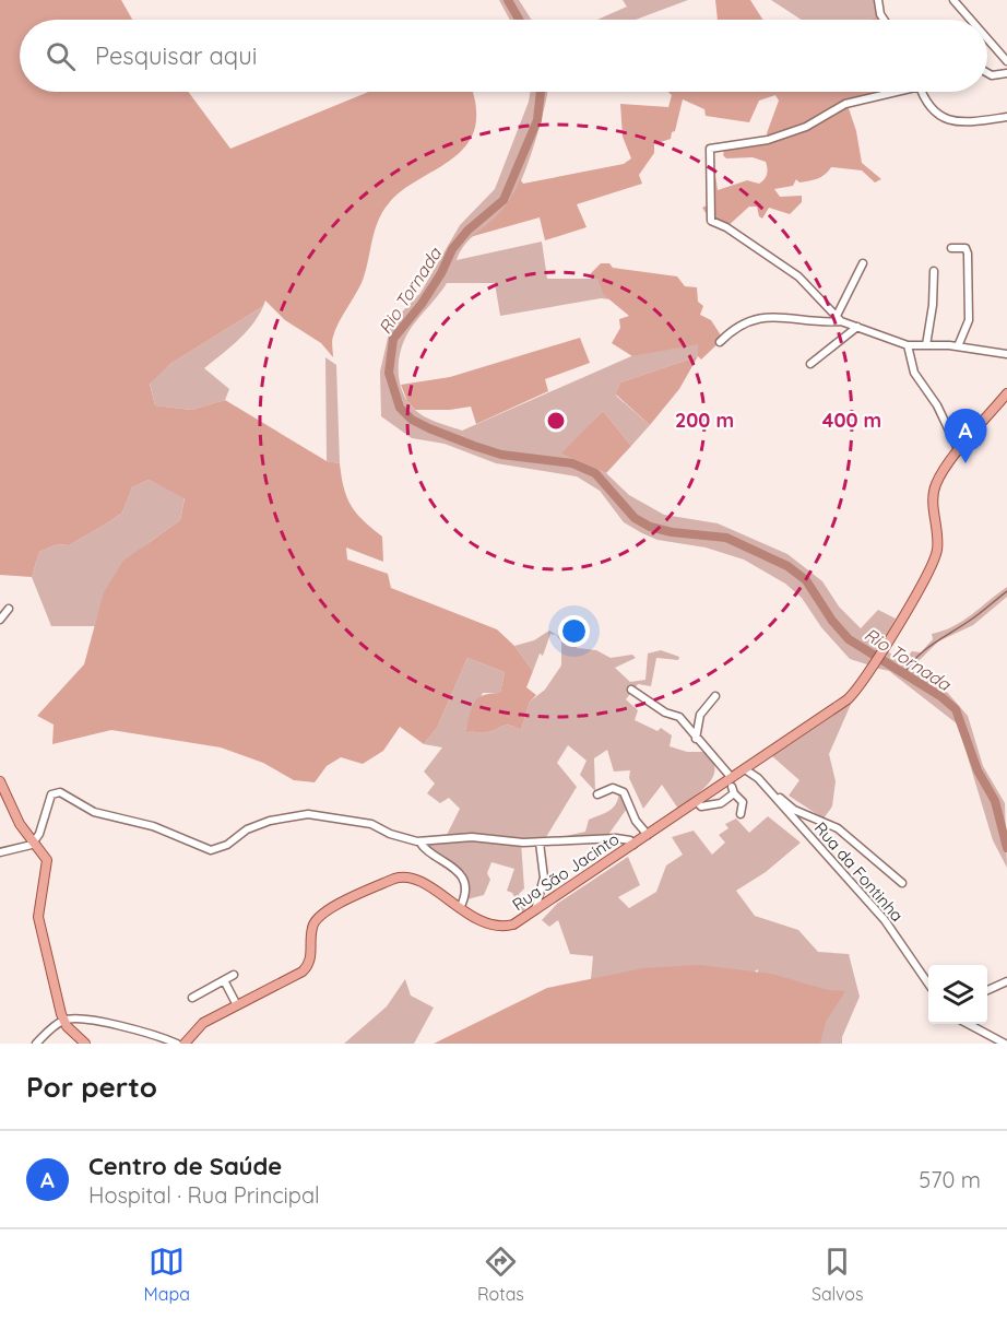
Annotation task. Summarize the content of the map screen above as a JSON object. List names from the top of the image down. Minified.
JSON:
{"streets":{"main road":["Rua São Jacinto"],"street":["Rua da Fontinha"]},"crossings":[["Rua São Jacinto","Rua da Fontinha"]],"water":["Rio Tornada"],"page":{"search":"Pesquisar aqui","pins":"A","heading":"Por perto","list":[{"mark":"A","name":"Centro de Saúde","note":"Hospital · Rua Principal","value":"570 m"}],"nav":["Mapa","Rotas","Salvos"]},"rings":["200 m","400 m"]}
